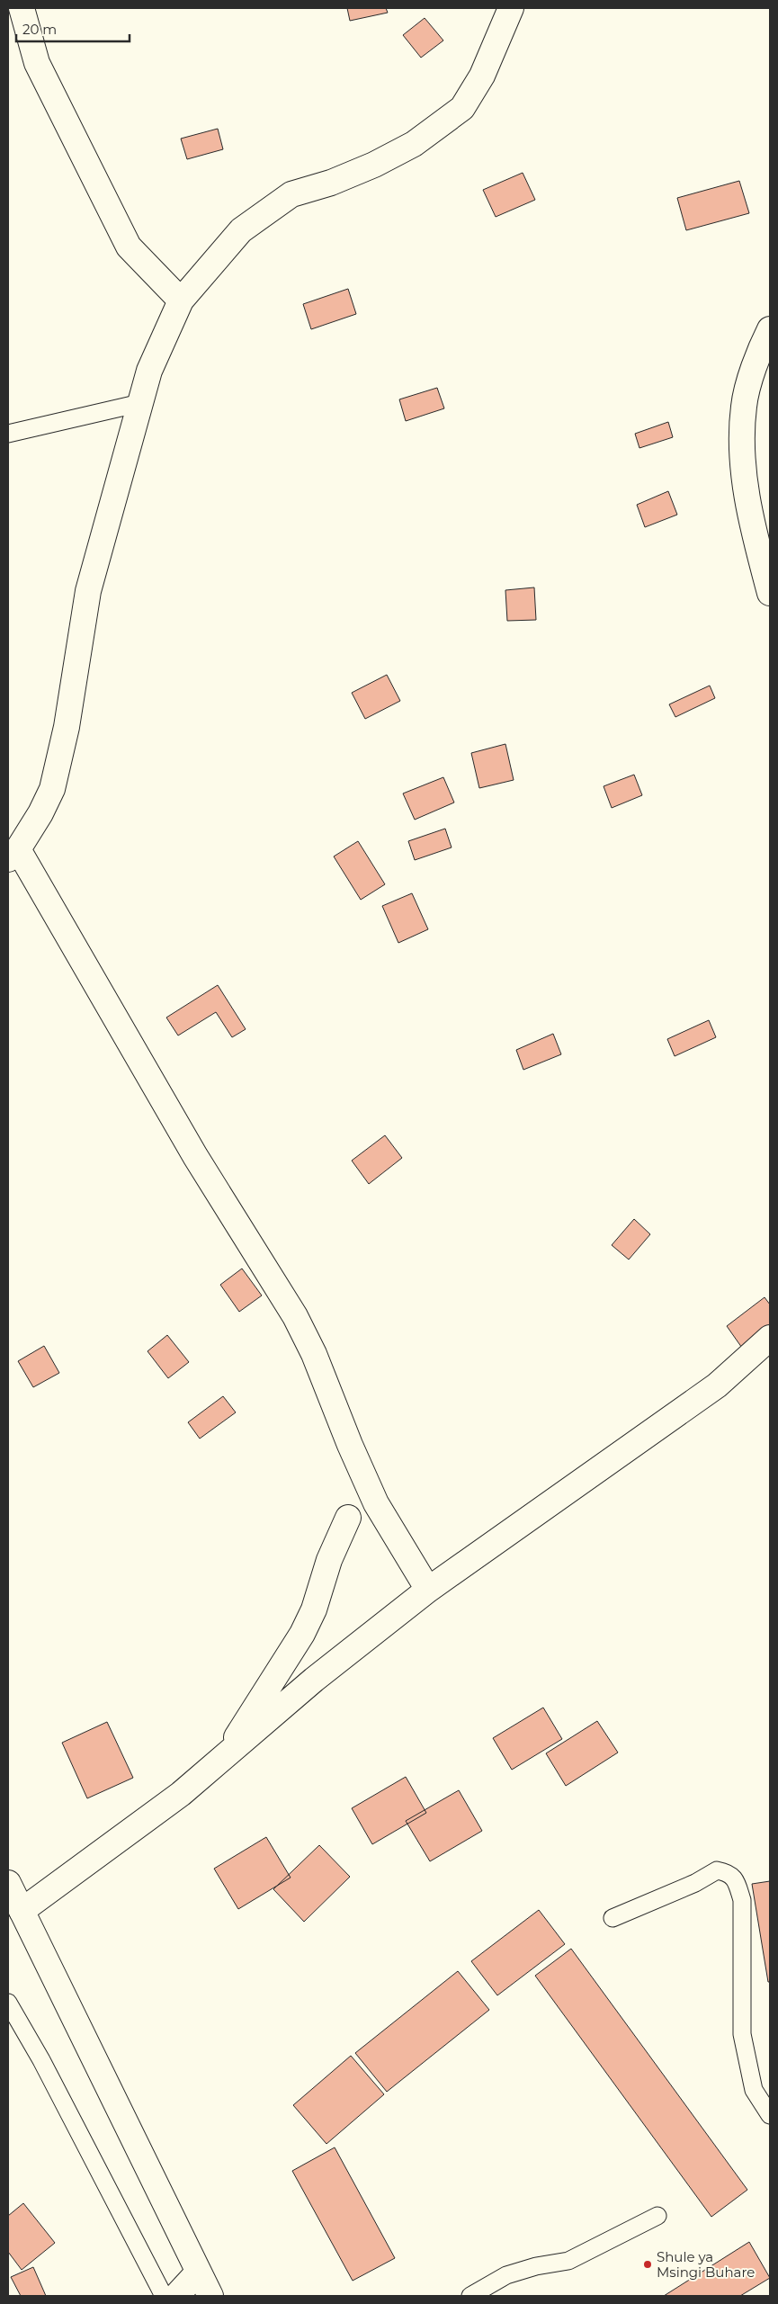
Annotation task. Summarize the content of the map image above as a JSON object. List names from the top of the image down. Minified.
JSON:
{"places":["Shule ya Msingi Buhare"],"scale_bar":"20 m"}
